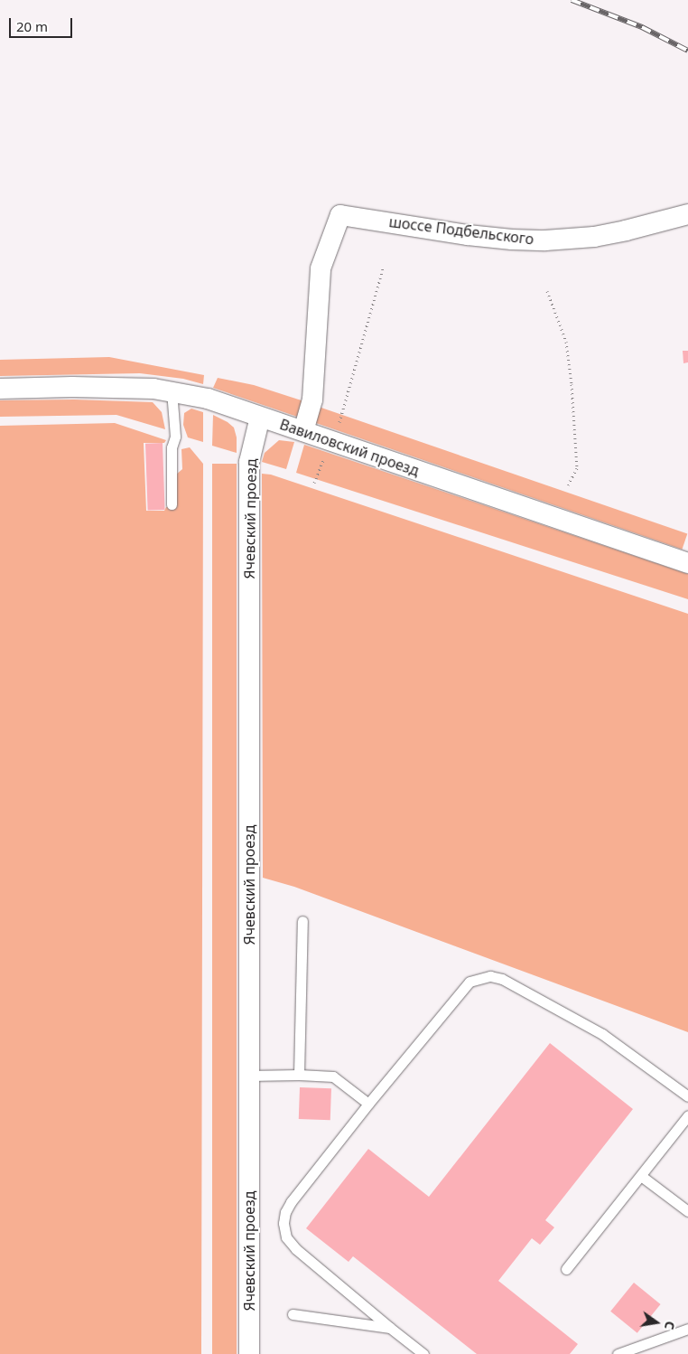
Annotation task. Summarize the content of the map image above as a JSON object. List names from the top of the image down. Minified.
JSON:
{"streets":{"street":["шоссе Подбельского","Вавиловский проезд","Ячевский проезд"]},"crossings":[["шоссе Подбельского","Вавиловский проезд"],["Вавиловский проезд","Ячевский проезд"]],"scale_bar":"20 m","north":"right"}
